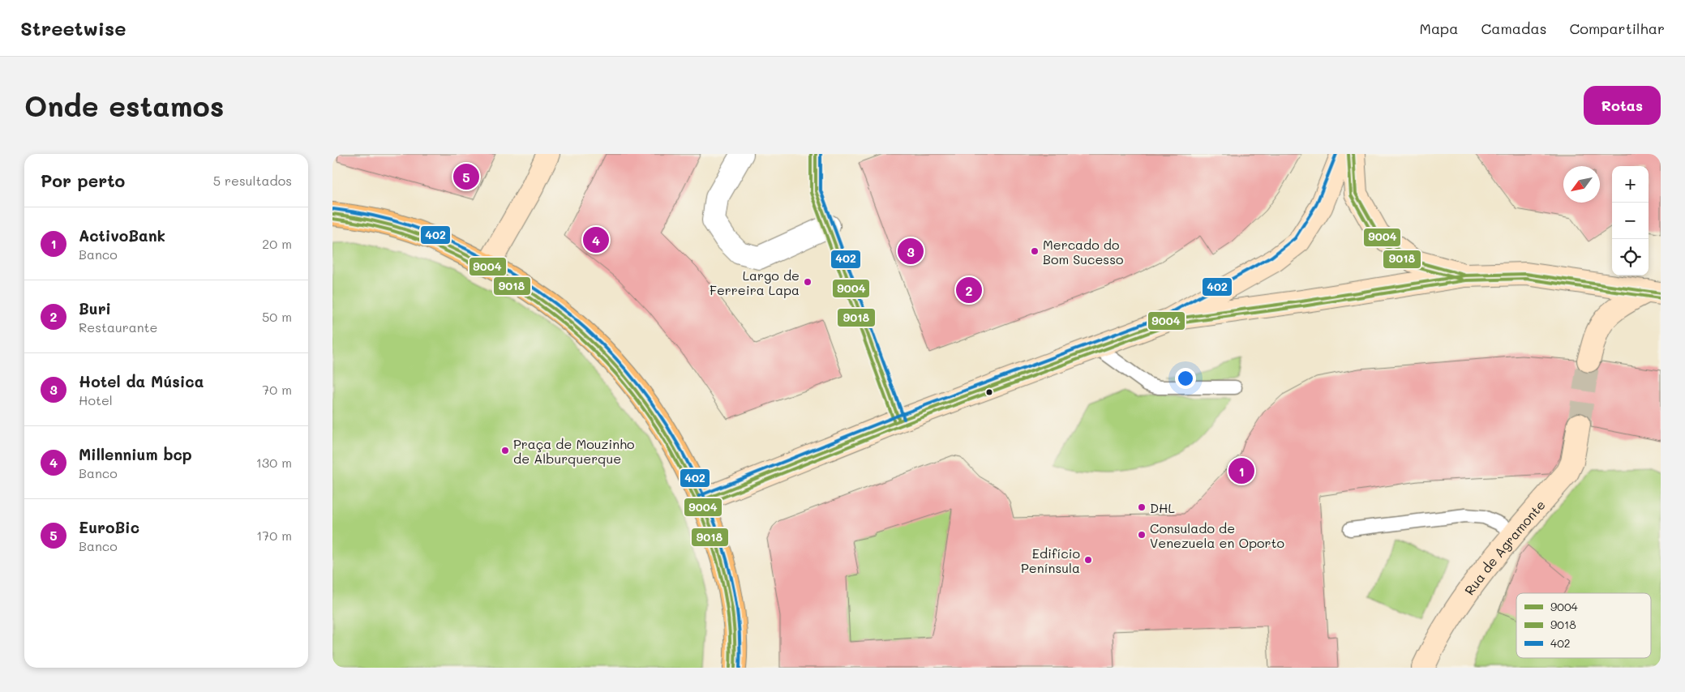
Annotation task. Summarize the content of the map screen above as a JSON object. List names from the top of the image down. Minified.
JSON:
{"streets":{"main road":["Rua de Agramonte"]},"places":["Mercado do Bom Sucesso","Largo de Ferreira Lapa","Praça de Mouzinho de Alburquerque","DHL","Consulado de Venezuela en Oporto","Edifício Península"],"lines":["transit line 9004","transit line 9018","transit line 402"],"legend":["9004","9018","402"],"north":"bottom left","page":{"header":"Streetwise","nav":["Mapa","Camadas","Compartilhar"],"buttons":"Rotas","title":"Onde estamos","heading":["Por perto","5 resultados"],"pins":["5","4","3","2","1"],"map_buttons":["+","−"],"list":[{"mark":"1","name":"ActivoBank","note":"Banco","value":"20 m"},{"mark":"2","name":"Buri","note":"Restaurante","value":"50 m"},{"mark":"3","name":"Hotel da Música","note":"Hotel","value":"70 m"},{"mark":"4","name":"Millennium bcp","note":"Banco","value":"130 m"},{"mark":"5","name":"EuroBic","note":"Banco","value":"170 m"}]}}
